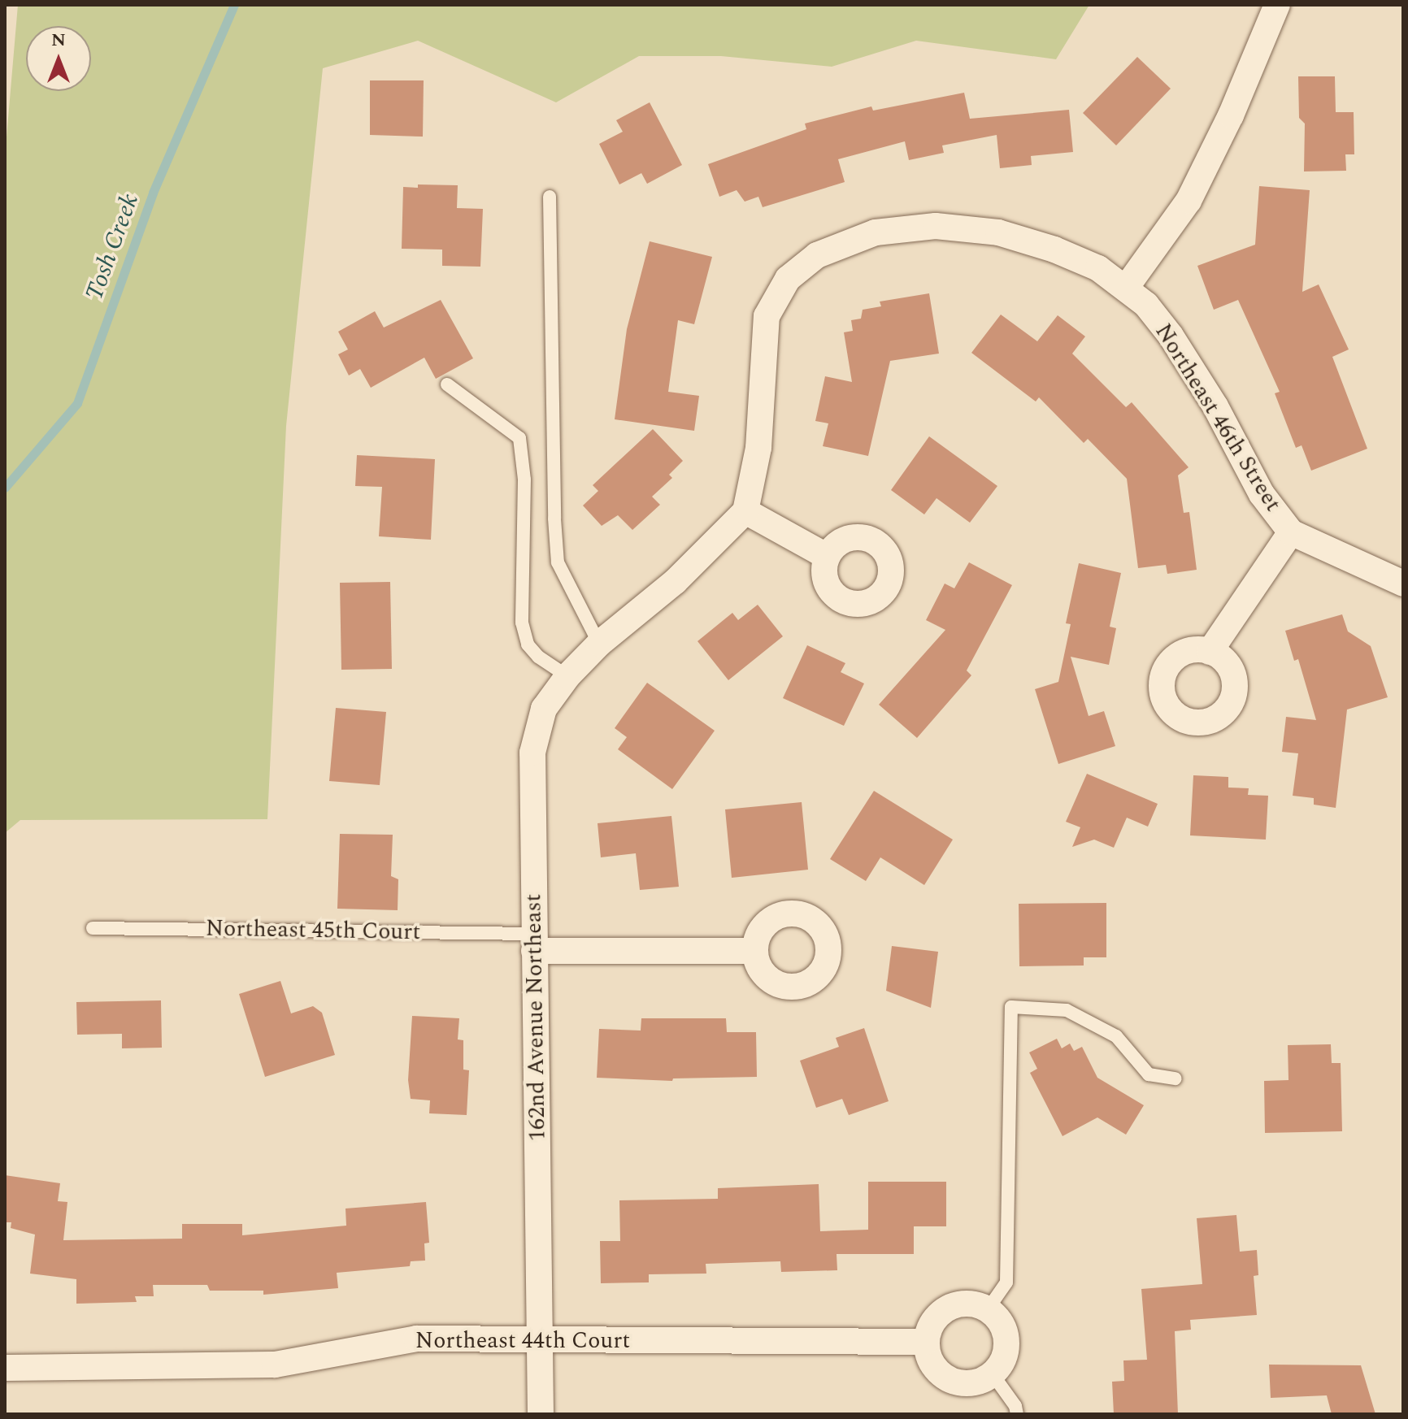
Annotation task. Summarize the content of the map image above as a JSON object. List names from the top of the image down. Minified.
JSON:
{"streets":{"street":["Northeast 46th Street","Northeast 45th Court","162nd Avenue Northeast","Northeast 44th Court"]},"crossings":[["Northeast 45th Court","162nd Avenue Northeast"],["162nd Avenue Northeast","Northeast 44th Court"]],"water":["Tosh Creek"],"north":"top"}
